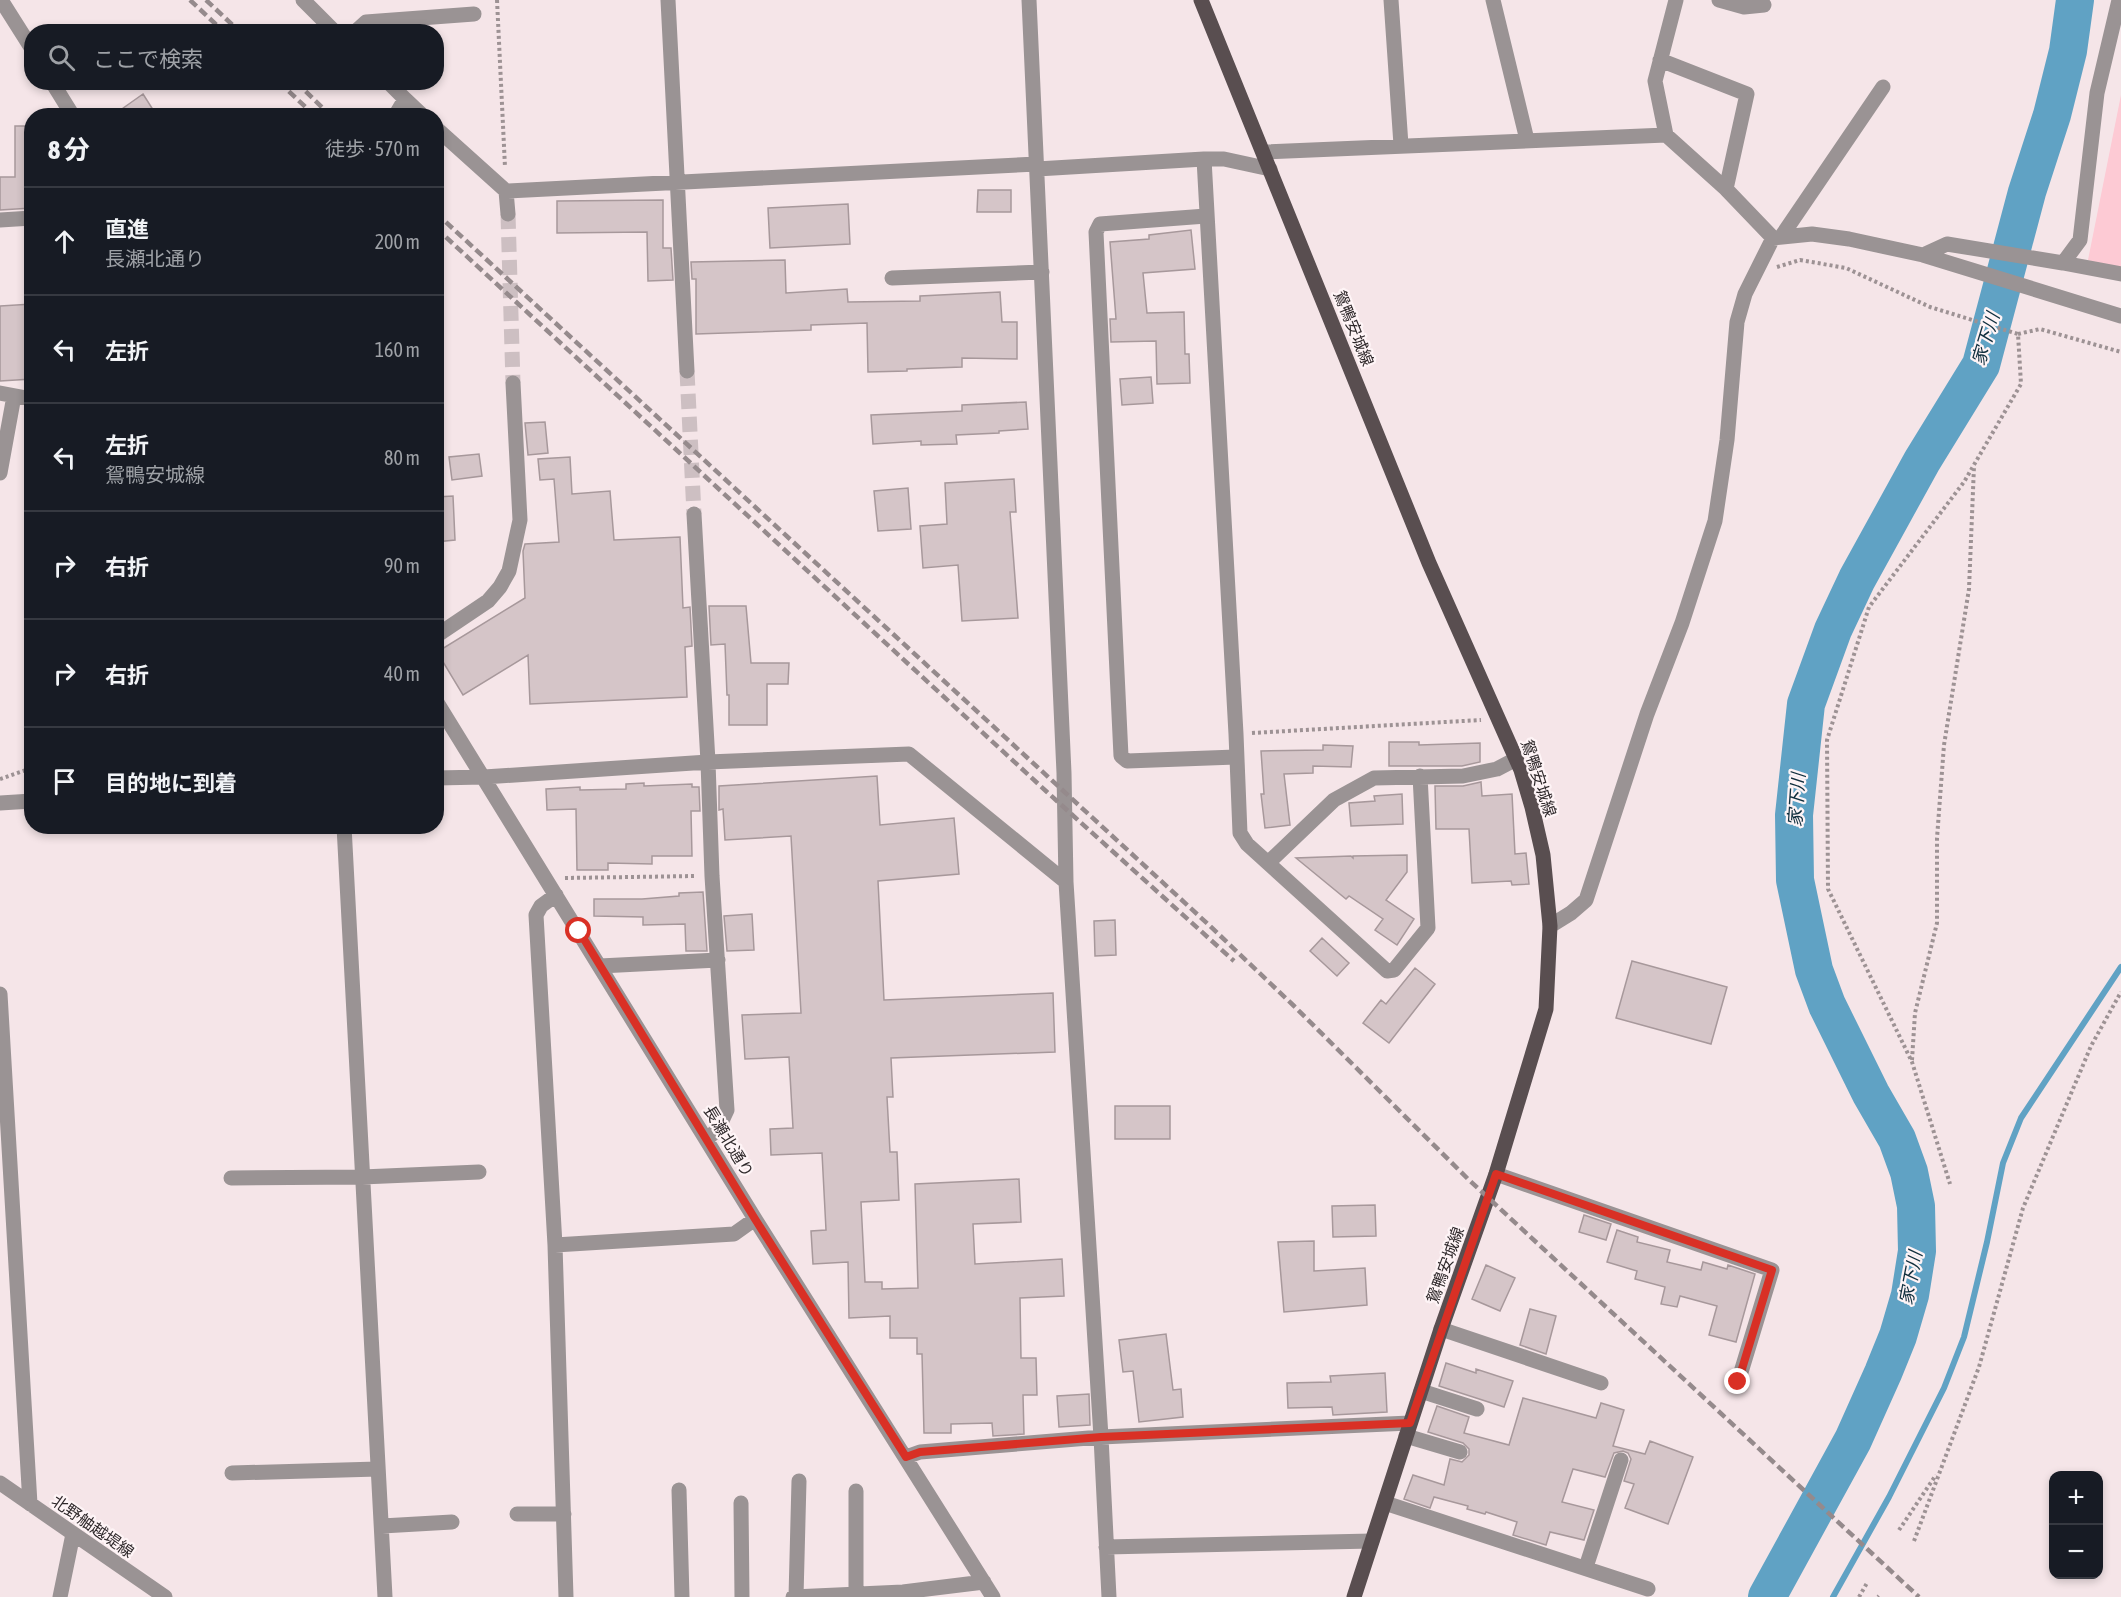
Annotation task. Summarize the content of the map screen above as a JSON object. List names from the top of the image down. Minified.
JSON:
{"streets":{"main road":["鴛鴨安城線"],"street":["長瀬北通り","北野舳越堤線"]},"water":["家下川"],"page":{"search":"ここで検索","heading":["8 分","徒歩 · 570 m"],"list":[["直進","長瀬北通り","200 m"],["左折","160 m"],["左折","鴛鴨安城線","80 m"],["右折","90 m"],["右折","40 m"],"目的地に到着"],"map_buttons":["+","−"]}}
